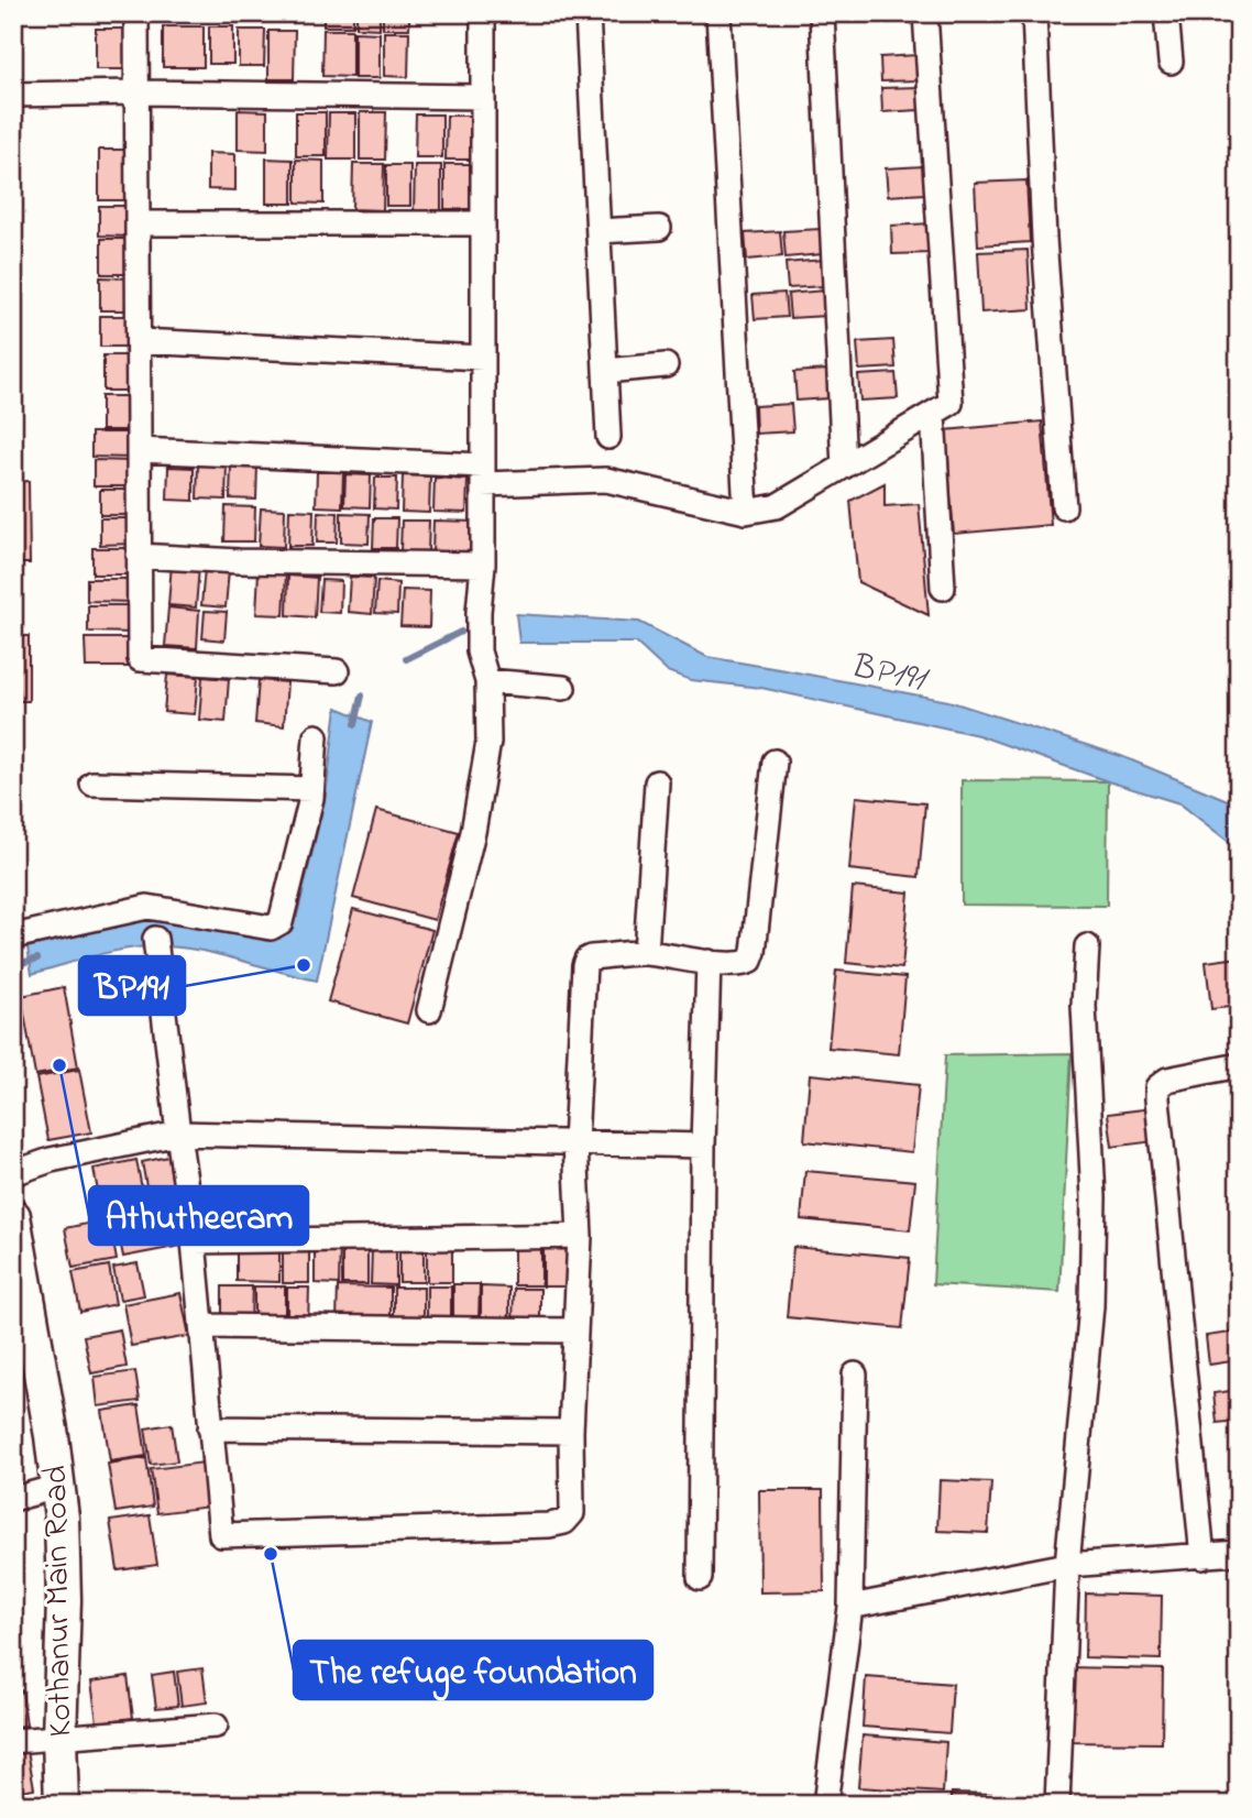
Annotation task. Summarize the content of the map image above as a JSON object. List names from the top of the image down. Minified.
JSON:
{"streets":{"main road":["Kothanur Main Road"]},"water":["BP191"],"places":["BP191","Athutheeram","The refuge foundation"]}
